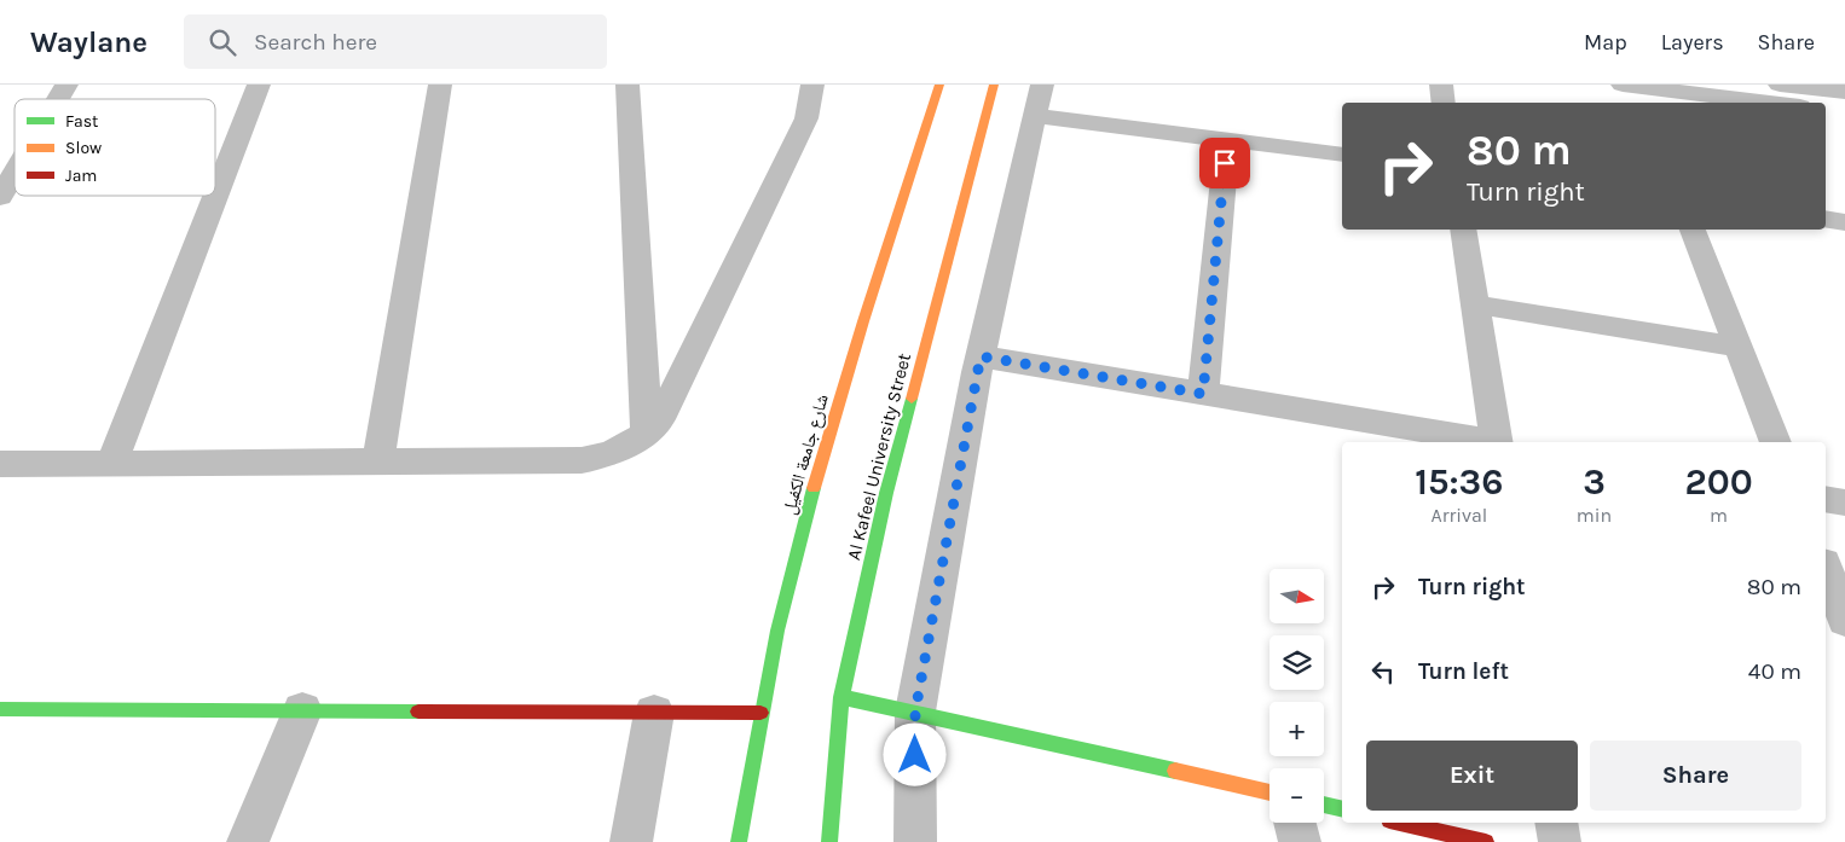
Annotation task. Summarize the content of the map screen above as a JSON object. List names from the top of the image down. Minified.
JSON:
{"streets":{"main road":["شارع جامعة الكفيل","Al Kafeel University Street"]},"legend":["Fast","Slow","Jam"],"north":"right","page":{"header":"Waylane","search":"Search here","nav":["Map","Layers","Share"],"turn":["80 m","Turn right"],"eta":["15:36","Arrival","3","min","200","m"],"list":[{"name":"Turn right","value":"80 m"},{"name":"Turn left","value":"40 m"}],"map_buttons":["+","−"],"buttons":["Exit","Share"]}}
